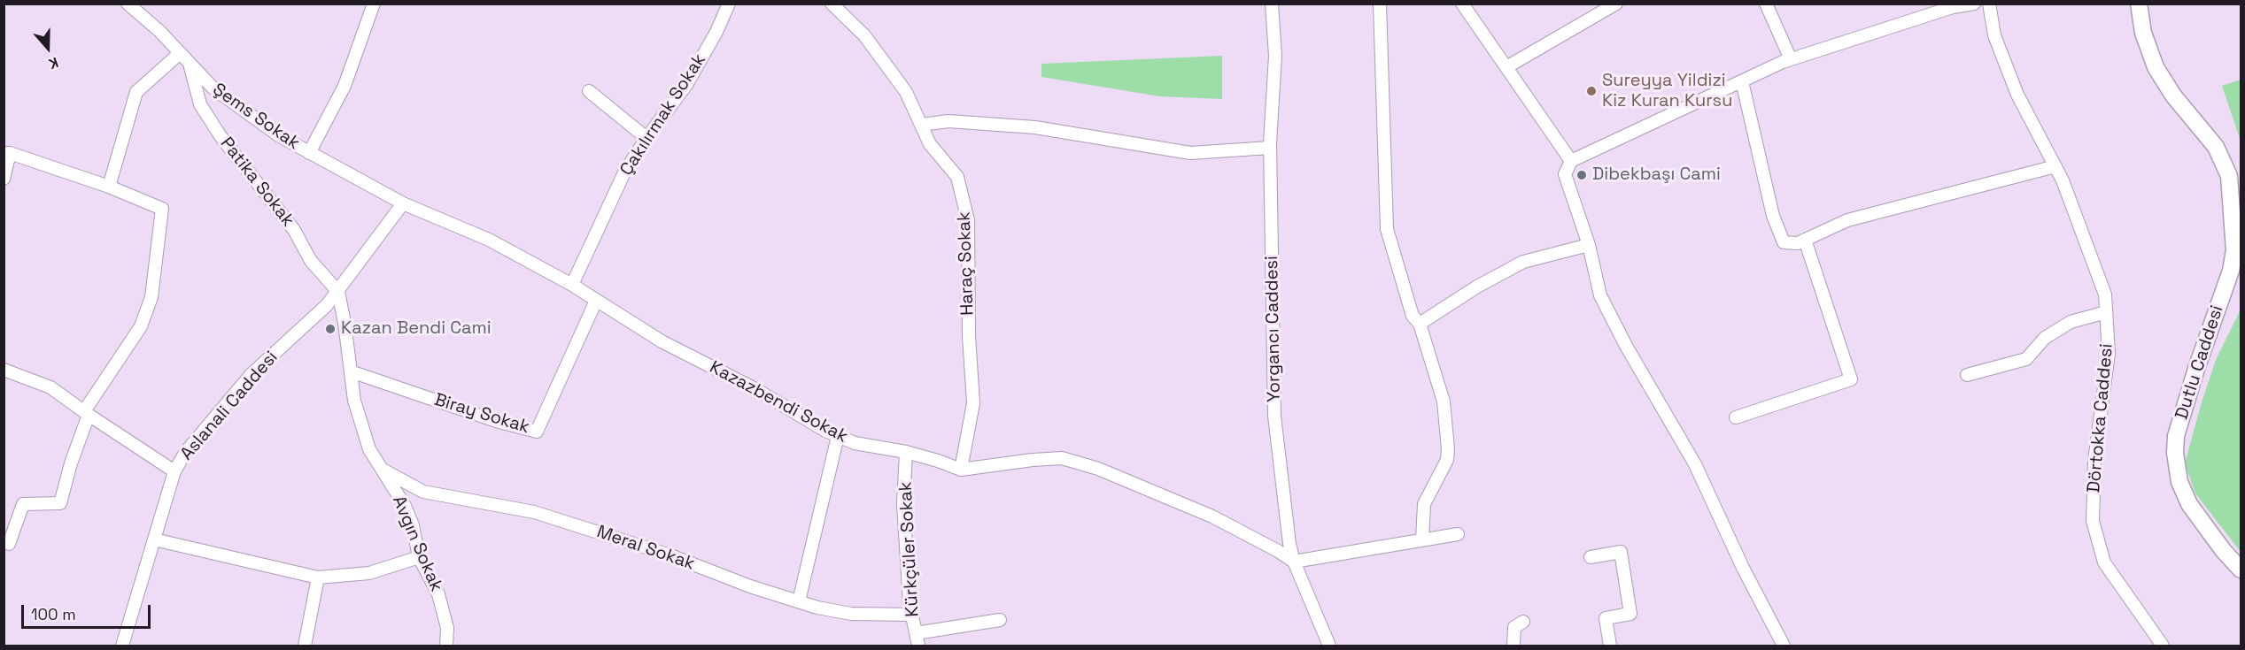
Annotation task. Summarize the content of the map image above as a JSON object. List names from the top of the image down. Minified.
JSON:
{"streets":{"main road":["Dutlu Caddesi"],"street":["Çakılırmak Sokak","Şems Sokak","Patika Sokak","Haraç Sokak","Yorgancı Caddesi","Kazazbendi Sokak","Aslanali Caddesi","Biray Sokak","Dörtokka Caddesi","Avgın Sokak","Meral Sokak","Kürkçüler Sokak"]},"crossings":[["Çakılırmak Sokak","Kazazbendi Sokak"],["Şems Sokak","Patika Sokak"],["Şems Sokak","Kazazbendi Sokak"],["Şems Sokak","Aslanali Caddesi"],["Patika Sokak","Aslanali Caddesi"],["Patika Sokak","Avgın Sokak"],["Haraç Sokak","Kazazbendi Sokak"],["Yorgancı Caddesi","Kazazbendi Sokak"],["Kazazbendi Sokak","Aslanali Caddesi"],["Kazazbendi Sokak","Biray Sokak"],["Kazazbendi Sokak","Kürkçüler Sokak"],["Aslanali Caddesi","Avgın Sokak"],["Biray Sokak","Avgın Sokak"],["Avgın Sokak","Meral Sokak"],["Meral Sokak","Kürkçüler Sokak"]],"places":["Sureyya Yildizi Kiz Kuran Kursu","Dibekbaşı Cami","Kazan Bendi Cami"],"scale_bar":"100 m","north":"bottom"}
